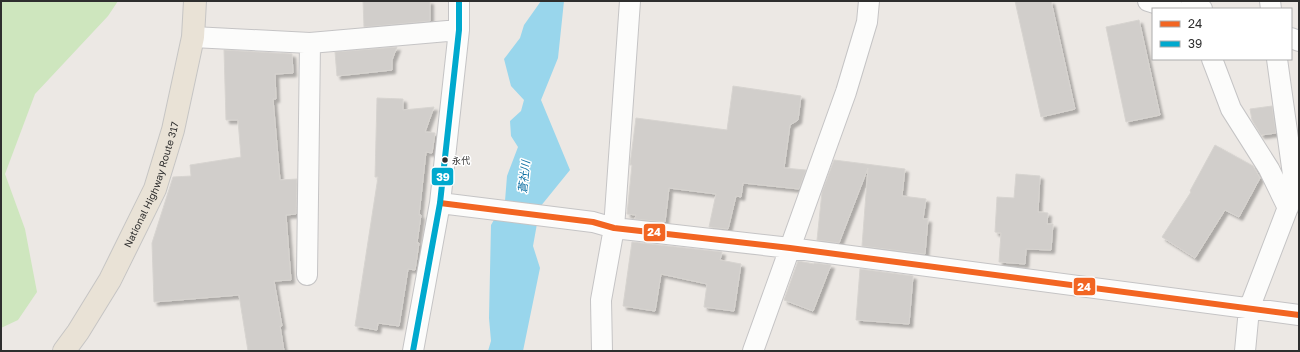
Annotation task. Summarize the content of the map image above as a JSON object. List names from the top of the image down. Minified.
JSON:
{"streets":{"highway":["National Highway Route 317"]},"water":["蒼社川"],"places":["永代"],"lines":["transit line 39","transit line 24"],"legend":["24","39"]}
